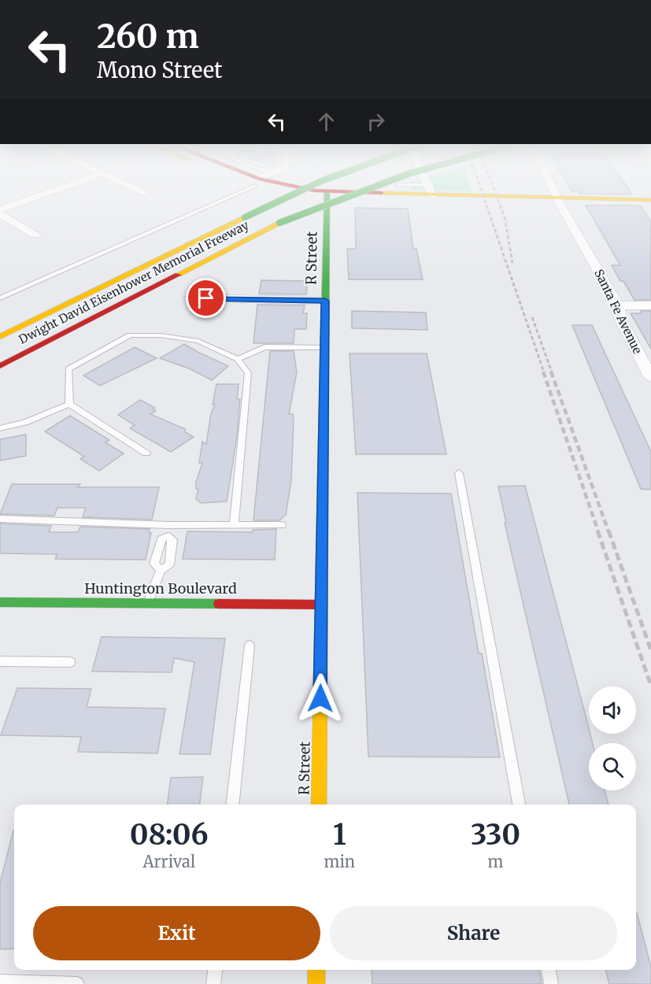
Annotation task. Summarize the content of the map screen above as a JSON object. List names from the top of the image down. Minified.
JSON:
{"streets":{"main road":["R Street","Dwight David Eisenhower Memorial Freeway","Huntington Boulevard"],"street":["Santa Fe Avenue"]},"crossings":[["R Street","Huntington Boulevard"]],"page":{"turn":["260 m","Mono Street"],"eta":["08:06","Arrival","1","min","330","m"],"buttons":["Exit","Share"]}}
